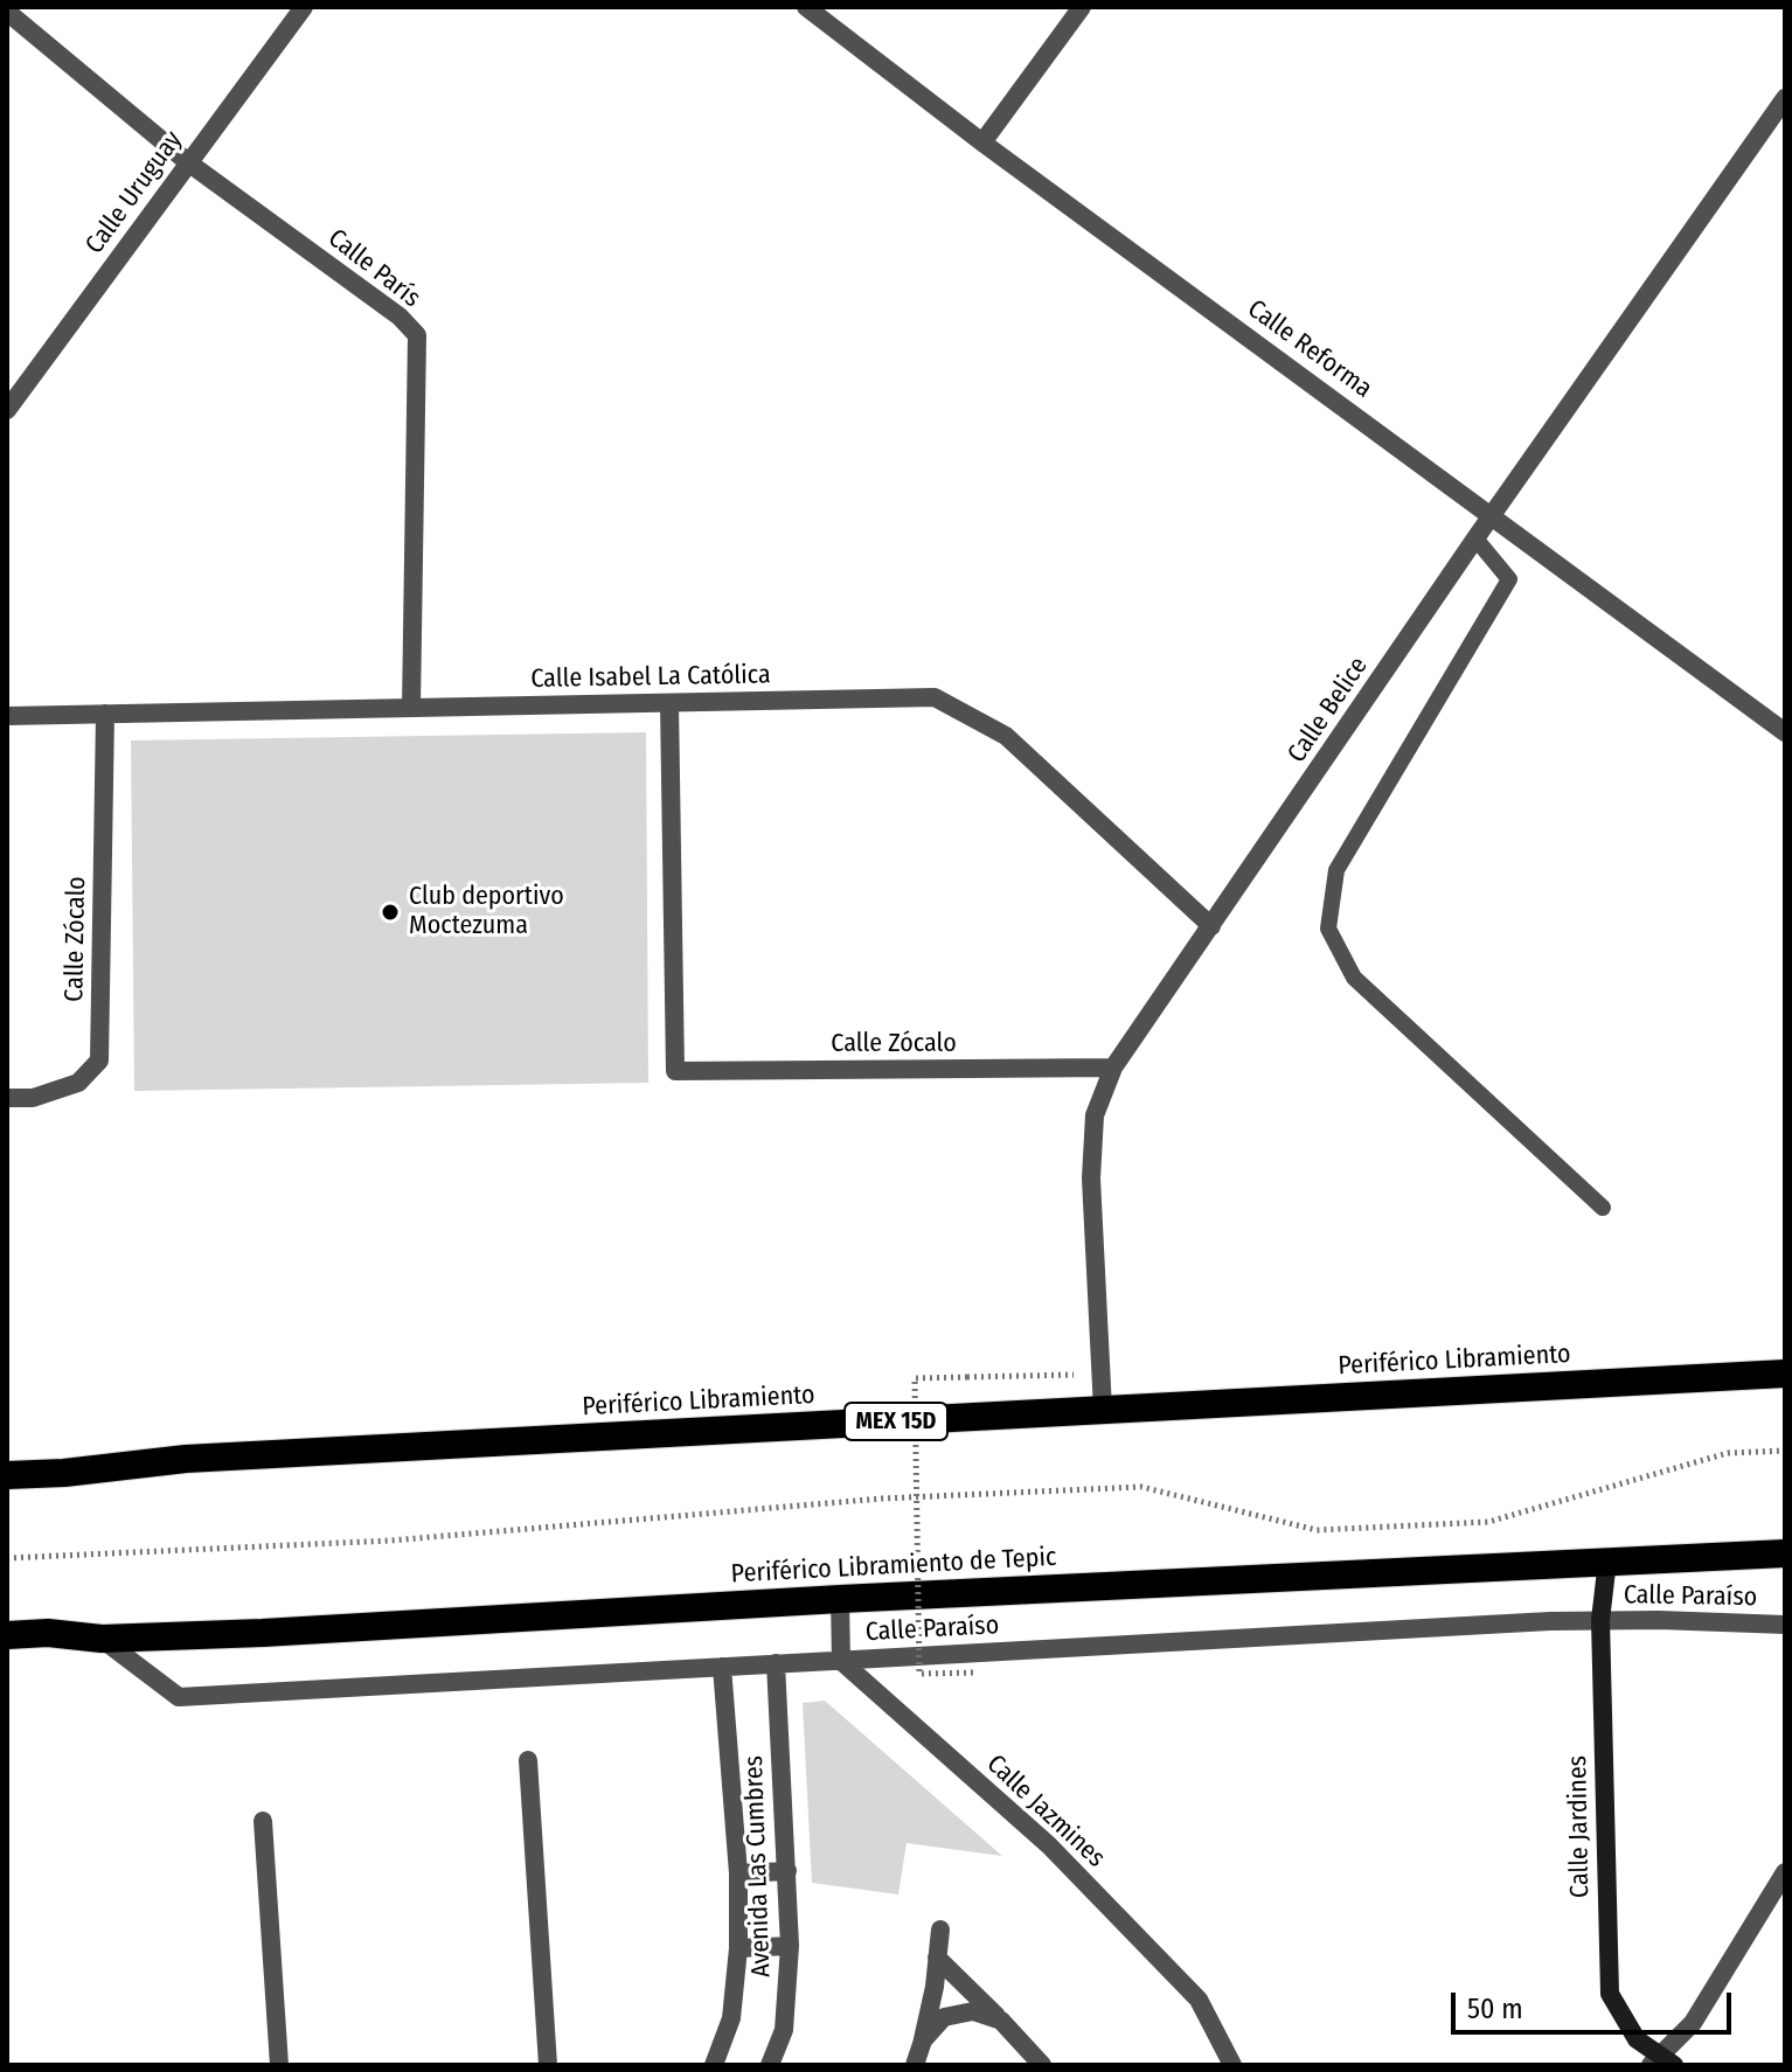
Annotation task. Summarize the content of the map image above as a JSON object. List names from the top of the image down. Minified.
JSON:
{"streets":{"highway":["Periférico Libramiento","MEX 15D","Periférico Libramiento de Tepic"],"main road":["Calle Jardines"],"street":["Calle Uruguay","Calle París","Calle Reforma","Calle Isabel La Católica","Calle Belice","Calle Zócalo","Calle Paraíso","Calle Jazmines","Avenida Las Cumbres"]},"crossings":[["Calle Uruguay","Calle París"],["Calle París","Calle Isabel La Católica"],["Calle Reforma","Calle Belice"],["Calle Isabel La Católica","Calle Belice"],["Calle Isabel La Católica","Calle Zócalo"],["Calle Belice","Calle Zócalo"],["Calle Belice","Periférico Libramiento"],["Periférico Libramiento de Tepic","Calle Paraíso"],["Periférico Libramiento de Tepic","Calle Jardines"],["Calle Paraíso","Calle Jazmines"],["Calle Paraíso","Calle Jardines"],["Calle Paraíso","Avenida Las Cumbres"]],"places":["Club deportivo Moctezuma"],"scale_bar":"50 m"}
